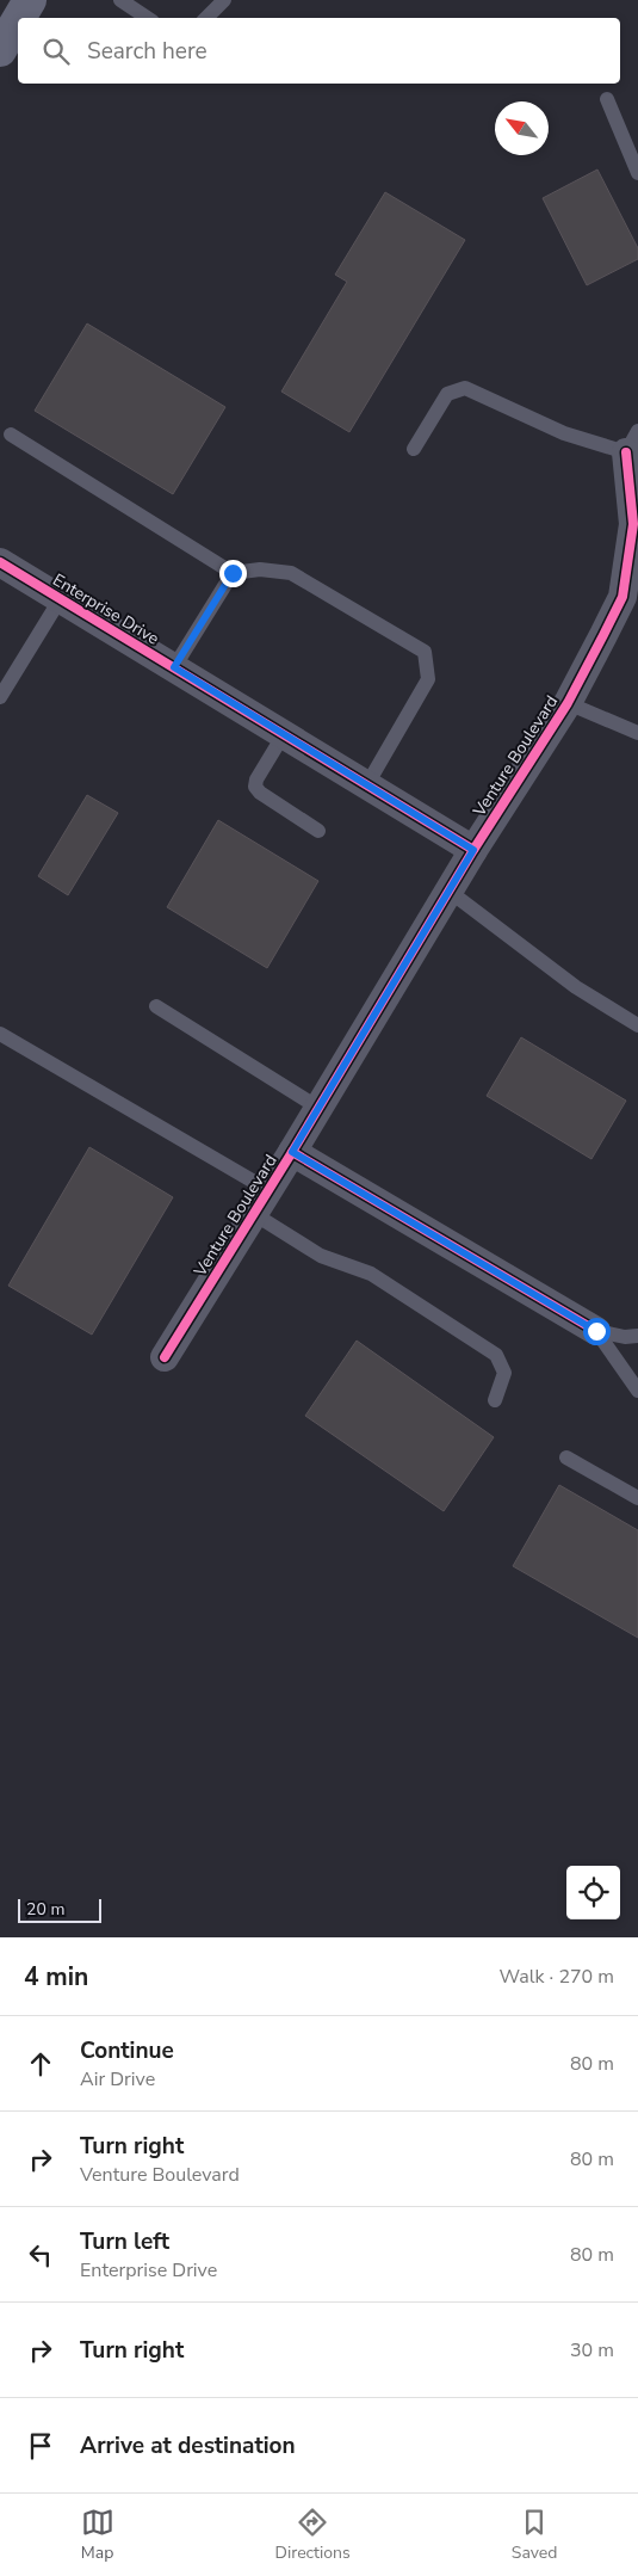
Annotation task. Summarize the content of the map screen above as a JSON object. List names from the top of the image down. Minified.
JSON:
{"streets":{"street":["Enterprise Drive","Venture Boulevard"]},"crossings":[["Enterprise Drive","Venture Boulevard"]],"scale_bar":"20 m","north":"top left","page":{"search":"Search here","scale":"20 m","heading":["4 min","Walk · 270 m"],"list":[["Continue","Air Drive","80 m"],["Turn right","Venture Boulevard","80 m"],["Turn left","Enterprise Drive","80 m"],["Turn right","30 m"],"Arrive at destination"],"nav":["Map","Directions","Saved"]}}
